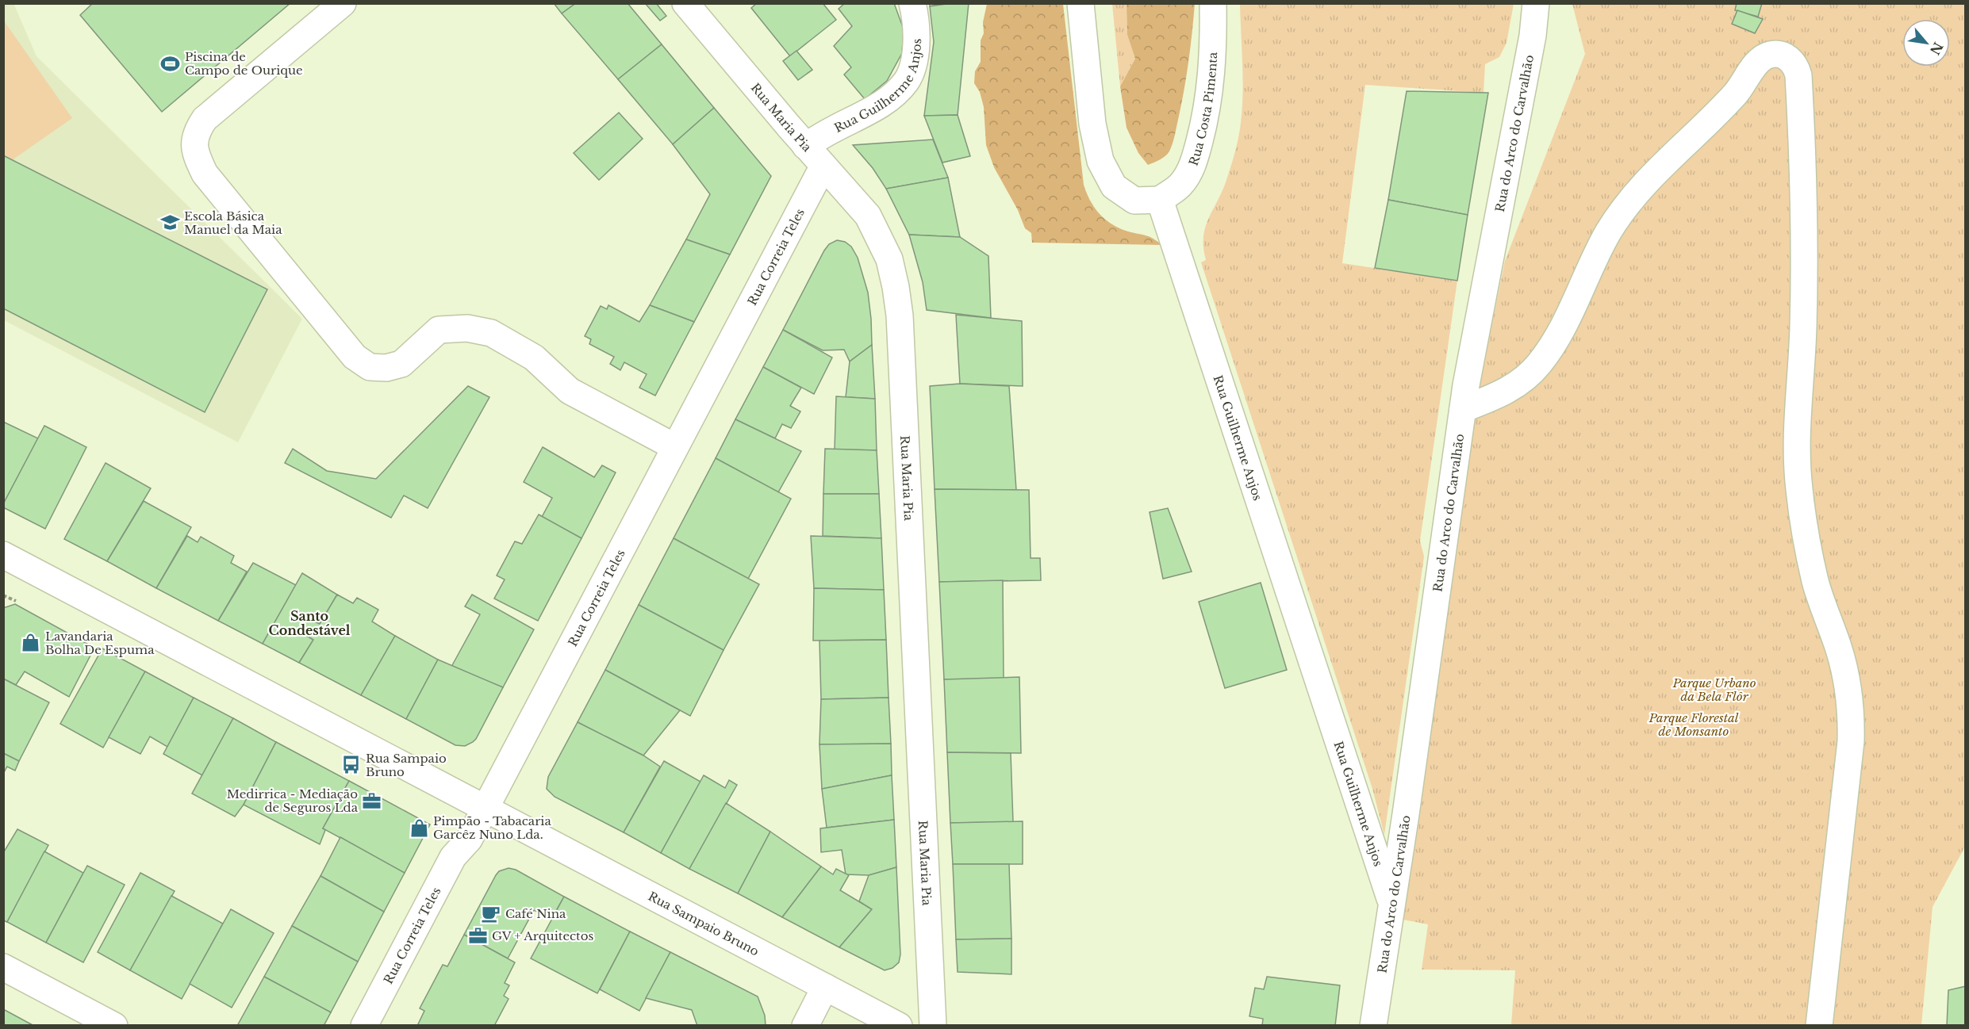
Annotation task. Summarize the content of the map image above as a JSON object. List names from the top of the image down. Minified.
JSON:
{"streets":{"street":["Rua Guilherme Anjos","Rua Costa Pimenta","Rua Maria Pia","Rua do Arco do Carvalhão","Rua Correia Teles","Rua Sampaio Bruno"]},"crossings":[["Rua Guilherme Anjos","Rua Costa Pimenta"],["Rua Guilherme Anjos","Rua Maria Pia"],["Rua Guilherme Anjos","Rua do Arco do Carvalhão"],["Rua Maria Pia","Rua Correia Teles"],["Rua Correia Teles","Rua Sampaio Bruno"]],"districts":["Santo Condestável"],"parks":["Parque Urbano da Bela Flôr","Parque Florestal de Monsanto"],"places":{"sports":["Piscina de Campo de Ourique"],"school or university":["Escola Básica Manuel da Maia"],"shop":["Lavandaria Bolha De Espuma","Pimpão - Tabacaria Garcêz Nuno Lda."],"bus stop":["Rua Sampaio Bruno"],"office":["Medirrica - Mediação de Seguros Lda","GV + Arquitectos"],"cafe":["Café Nina"]},"north":"bottom right"}
